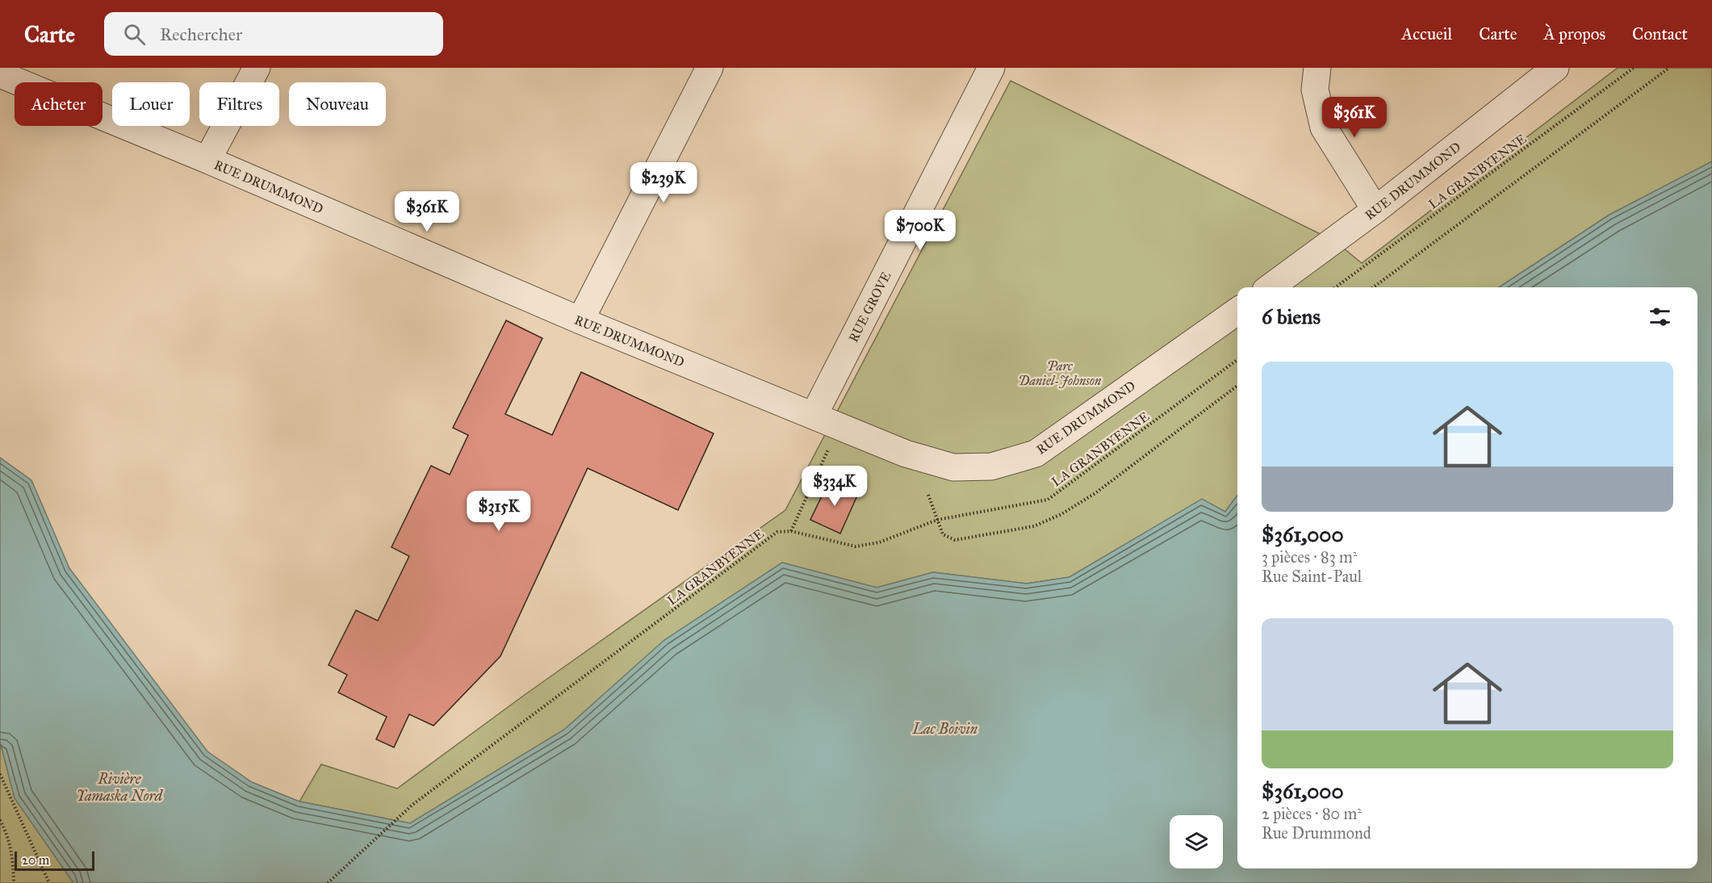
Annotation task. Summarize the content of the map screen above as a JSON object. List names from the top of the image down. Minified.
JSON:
{"streets":{"street":["RUE DRUMMOND","RUE GROVE"],"path":["LA GRANBYENNE"]},"crossings":[["RUE DRUMMOND","RUE GROVE"]],"water":["Lac Boivin","Rivière Yamaska Nord"],"parks":["Parc Daniel-Johnson"],"scale_bar":"20 m","page":{"header":"Carte","search":"Rechercher","nav":["Accueil","Carte","À propos","Contact"],"chip":["Acheter","Louer","Filtres","Nouveau"],"price":["$361K","$239K","$361K","$700K","$334K","$315K"],"heading":"6 biens","list":[{"name":"$361,000","note":"3 pièces · 83 m² · Rue Saint-Paul"},{"name":"$361,000","note":"2 pièces · 80 m² · Rue Drummond"}],"scale":"20 m"}}
